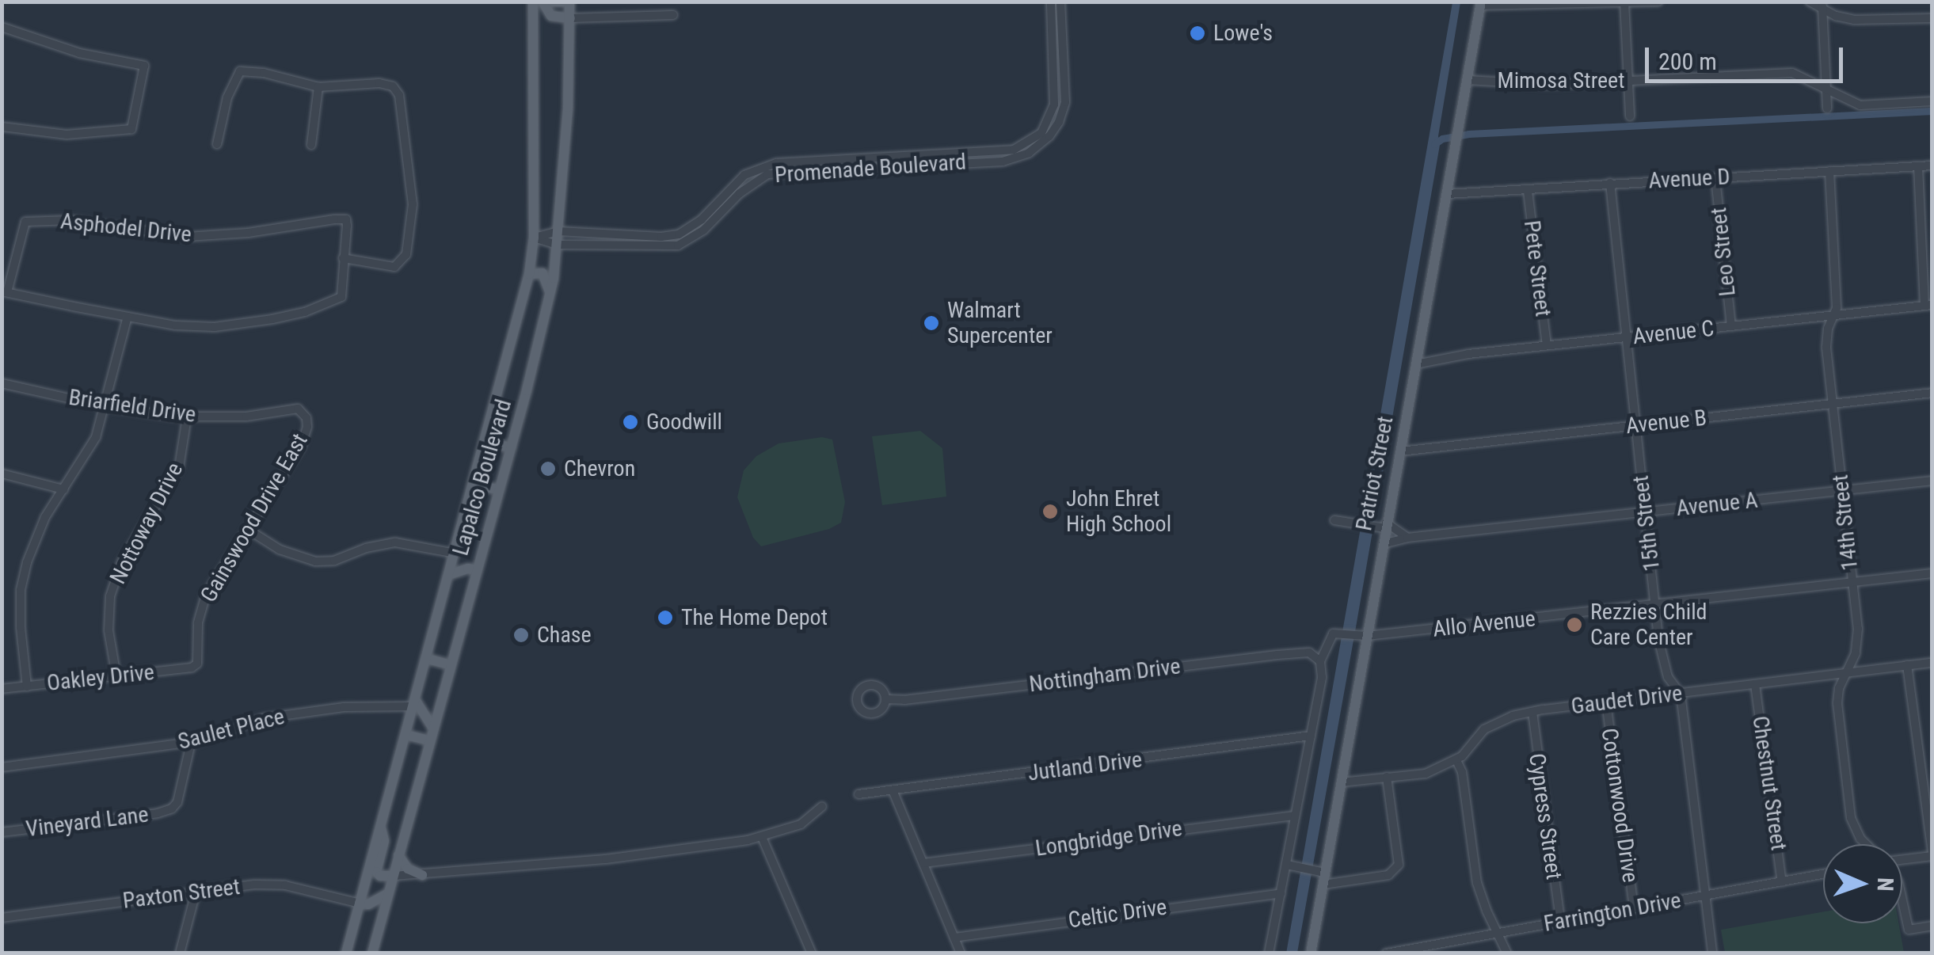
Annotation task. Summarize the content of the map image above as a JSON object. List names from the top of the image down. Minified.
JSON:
{"streets":{"main road":["Patriot Street","Lapalco Boulevard"],"street":["Mimosa Street","Promenade Boulevard","Avenue D","Asphodel Drive","Leo Street","Pete Street","Avenue C","Briarfield Drive","Avenue B","Avenue A","Gainswood Drive East","14th Street","Nottoway Drive","15th Street","Allo Avenue","Nottingham Drive","Oakley Drive","Gaudet Drive","Saulet Place","Jutland Drive","Chestnut Street","Cottonwood Drive","Cypress Street","Vineyard Lane","Longbridge Drive","Paxton Street","Farrington Drive","Celtic Drive"]},"crossings":[["Mimosa Street","Patriot Street"],["Promenade Boulevard","Lapalco Boulevard"],["Avenue D","Leo Street"],["Avenue D","Pete Street"],["Avenue D","Patriot Street"],["Avenue D","14th Street"],["Avenue D","15th Street"],["Leo Street","Avenue C"],["Pete Street","Avenue C"],["Avenue C","Patriot Street"],["Avenue C","14th Street"],["Avenue C","15th Street"],["Briarfield Drive","Gainswood Drive East"],["Briarfield Drive","Nottoway Drive"],["Avenue B","Patriot Street"],["Avenue B","14th Street"],["Avenue B","15th Street"],["Patriot Street","Avenue A"],["Patriot Street","Allo Avenue"],["Patriot Street","Gaudet Drive"],["Lapalco Boulevard","Saulet Place"],["Lapalco Boulevard","Paxton Street"],["Avenue A","14th Street"],["Avenue A","15th Street"],["Gainswood Drive East","Oakley Drive"],["14th Street","Allo Avenue"],["14th Street","Gaudet Drive"],["Nottoway Drive","Oakley Drive"],["15th Street","Allo Avenue"],["15th Street","Gaudet Drive"],["15th Street","Farrington Drive"],["Allo Avenue","Nottingham Drive"],["Gaudet Drive","Chestnut Street"],["Gaudet Drive","Cottonwood Drive"],["Gaudet Drive","Cypress Street"],["Saulet Place","Vineyard Lane"],["Chestnut Street","Farrington Drive"],["Cottonwood Drive","Farrington Drive"],["Cypress Street","Farrington Drive"]],"places":["Lowe's","Walmart Supercenter","Goodwill","Chevron","John Ehret High School","The Home Depot","Rezzies Child Care Center","Chase"],"scale_bar":"200 m","north":"right"}
